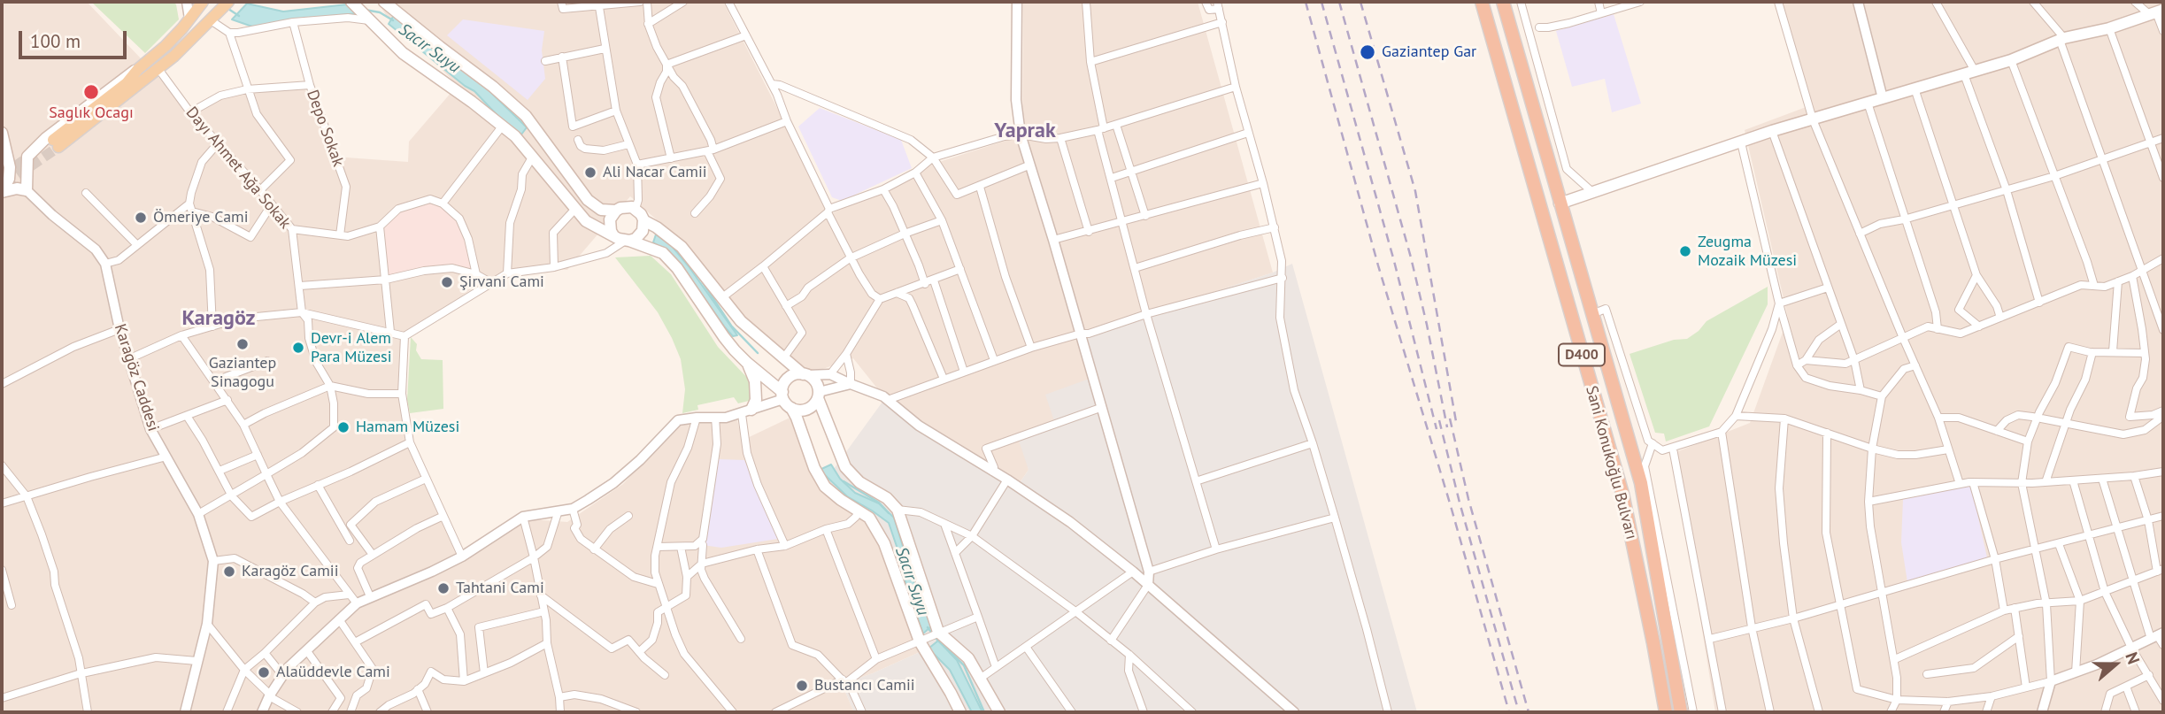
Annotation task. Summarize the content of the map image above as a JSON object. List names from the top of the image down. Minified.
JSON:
{"streets":{"highway":["D400","Sani Konukoğlu Bulvarı"],"street":["Depo Sokak","Dayı Ahmet Ağa Sokak","Karagöz Caddesi"]},"districts":["Yaprak","Karagöz"],"water":["Sacır Suyu"],"places":["Gaziantep Gar","Saglık Ocagı","Ali Nacar Camii","Ömeriye Cami","Zeugma Mozaik Müzesi","Şirvani Cami","Gaziantep Sinagogu","Devr-i Alem Para Müzesi","Hamam Müzesi","Karagöz Camii","Tahtani Cami","Alaüddevle Cami","Bustancı Camii"],"scale_bar":"100 m","north":"right"}
